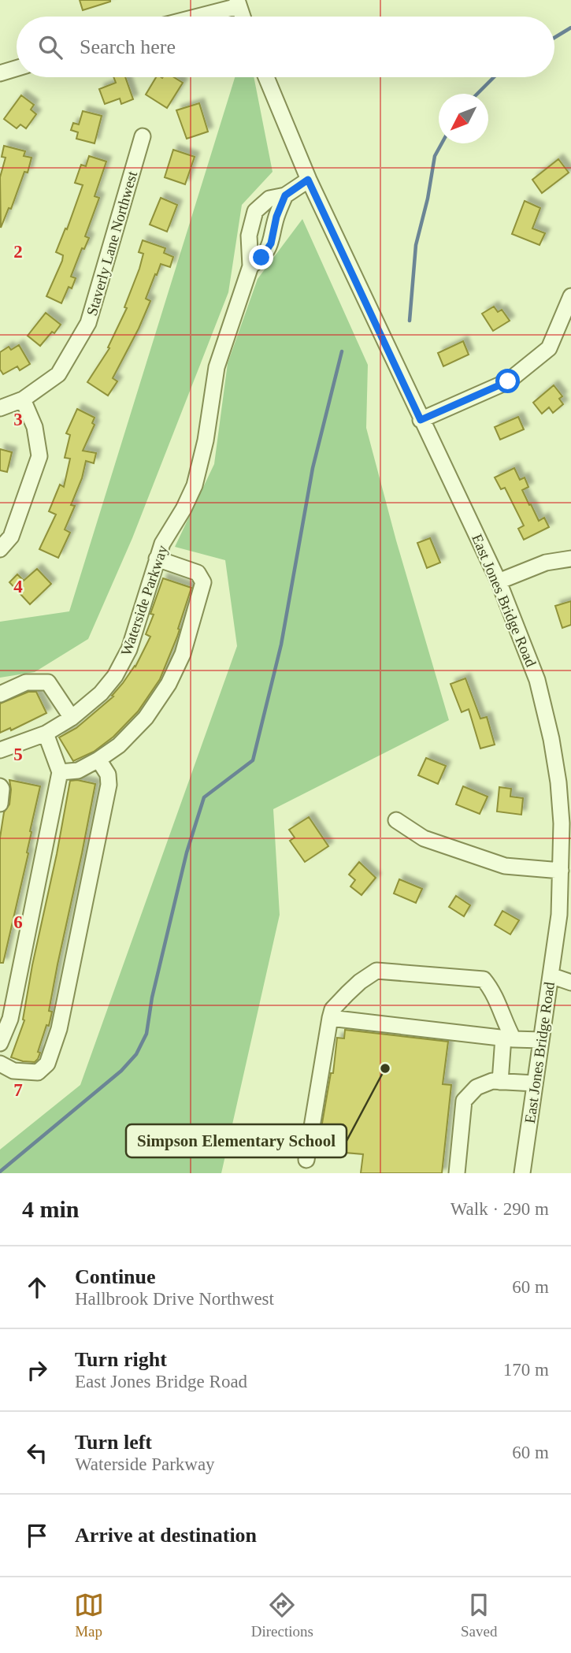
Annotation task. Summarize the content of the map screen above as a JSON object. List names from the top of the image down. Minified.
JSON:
{"streets":{"street":["Staverly Lane Northwest","Waterside Parkway","East Jones Bridge Road"]},"crossings":[["Waterside Parkway","East Jones Bridge Road"]],"places":["Simpson Elementary School"],"north":"bottom left","page":{"search":"Search here","heading":["4 min","Walk · 290 m"],"list":[["Continue","Hallbrook Drive Northwest","60 m"],["Turn right","East Jones Bridge Road","170 m"],["Turn left","Waterside Parkway","60 m"],"Arrive at destination"],"nav":["Map","Directions","Saved"]},"grid":{"rows":["2","3","4","5","6","7"]}}
